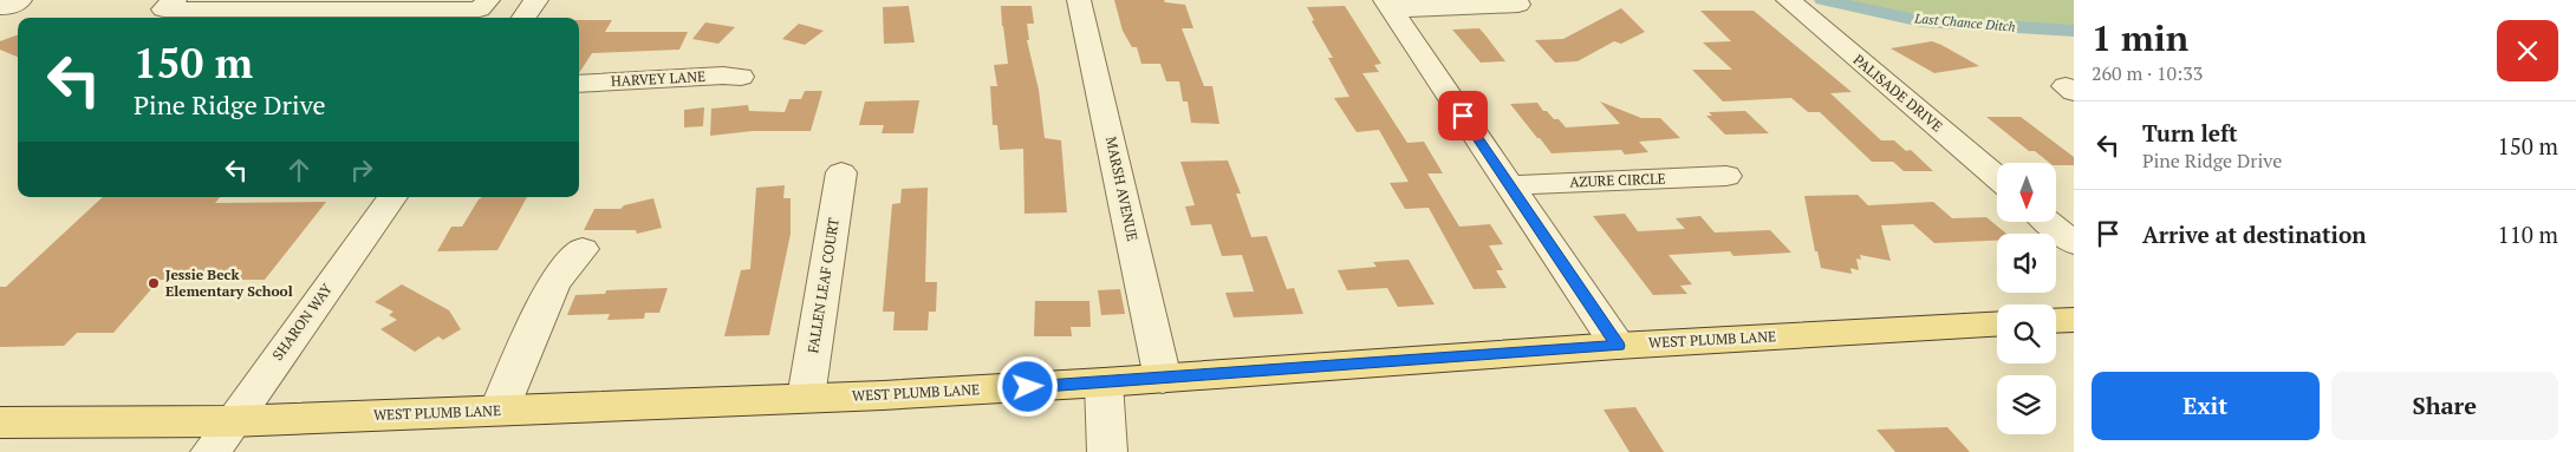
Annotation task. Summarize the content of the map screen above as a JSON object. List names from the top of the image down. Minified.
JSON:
{"streets":{"main road":["WEST PLUMB LANE"],"street":["HARVEY LANE","PALISADE DRIVE","AZURE CIRCLE","MARSH AVENUE","FALLEN LEAF COURT","SHARON WAY"]},"crossings":[["MARSH AVENUE","WEST PLUMB LANE"],["FALLEN LEAF COURT","WEST PLUMB LANE"],["SHARON WAY","WEST PLUMB LANE"]],"water":["Last Chance Ditch"],"places":["Jessie Beck Elementary School"],"north":"bottom","page":{"heading":["1 min","260 m · 10:33"],"turn":["150 m","Pine Ridge Drive"],"list":[{"name":"Turn left","note":"Pine Ridge Drive","value":"150 m"},{"name":"Arrive at destination","value":"110 m"}],"buttons":["Exit","Share"]}}
